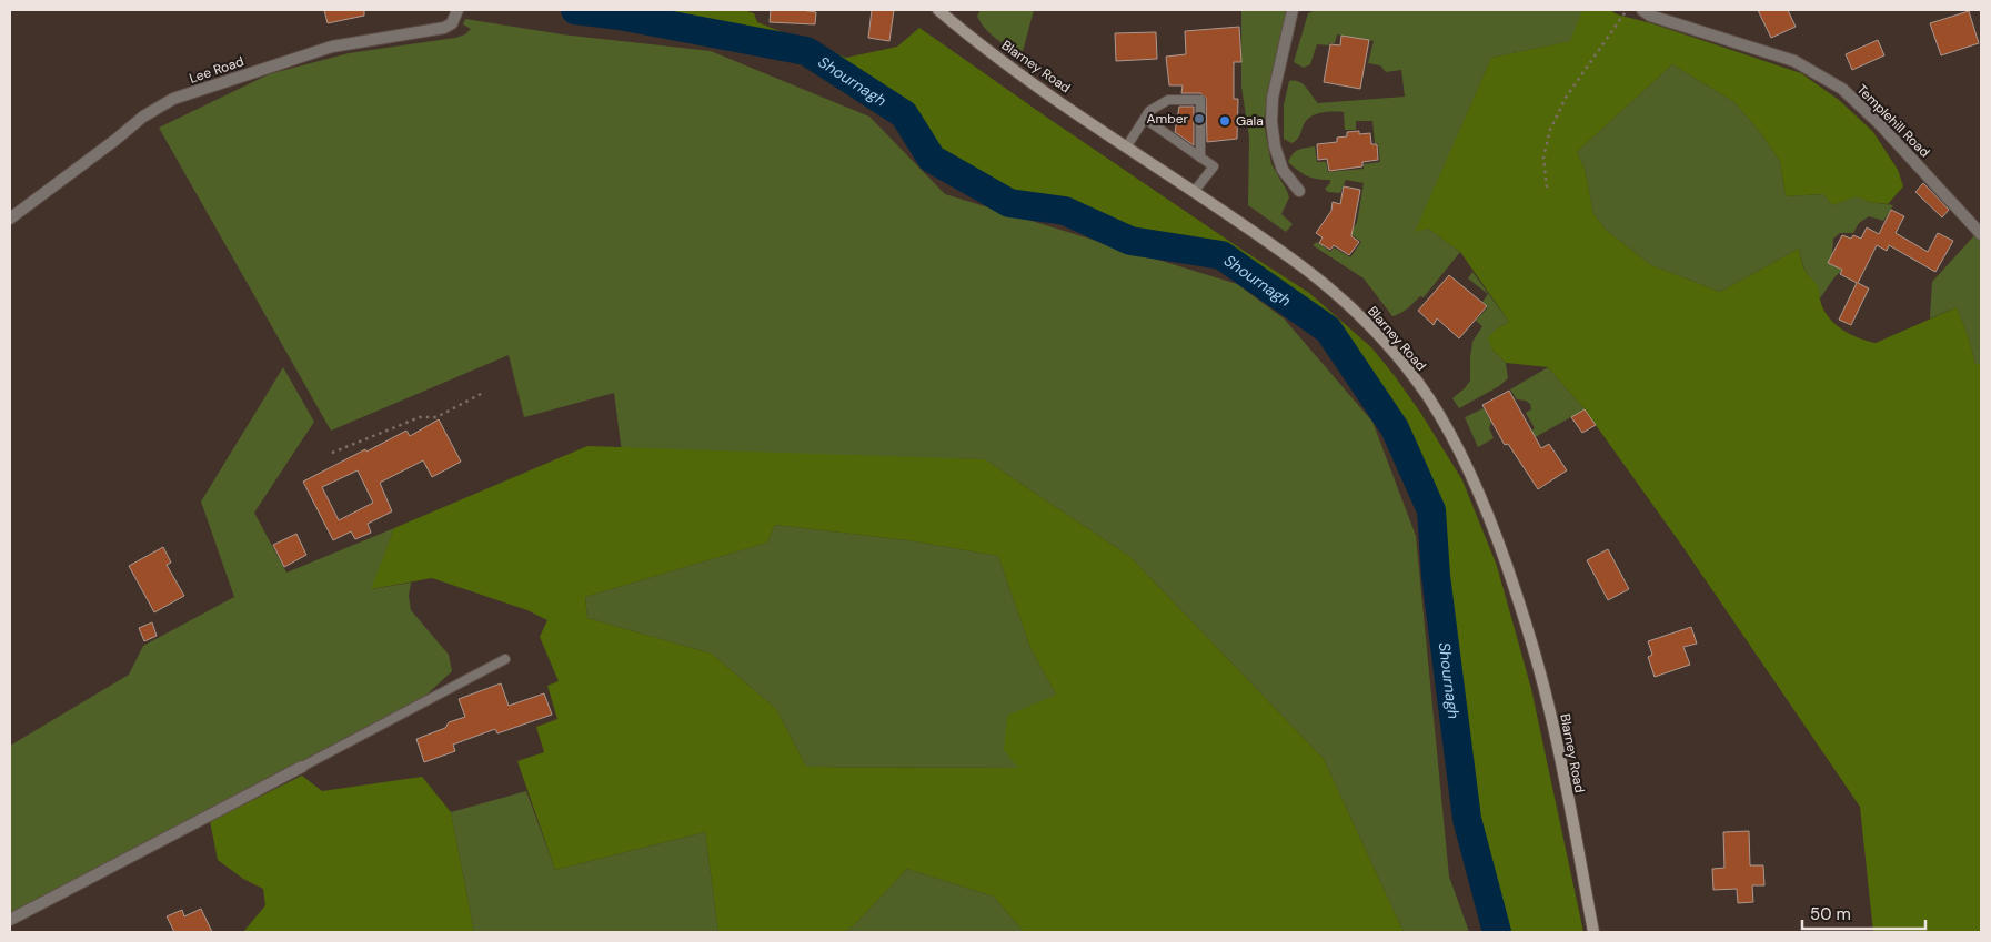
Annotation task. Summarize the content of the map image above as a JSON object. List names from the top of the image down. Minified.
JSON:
{"streets":{"main road":["Blarney Road"],"street":["Lee Road","Templehill Road"]},"water":["Shournagh"],"places":["Amber","Gala"],"scale_bar":"50 m"}
